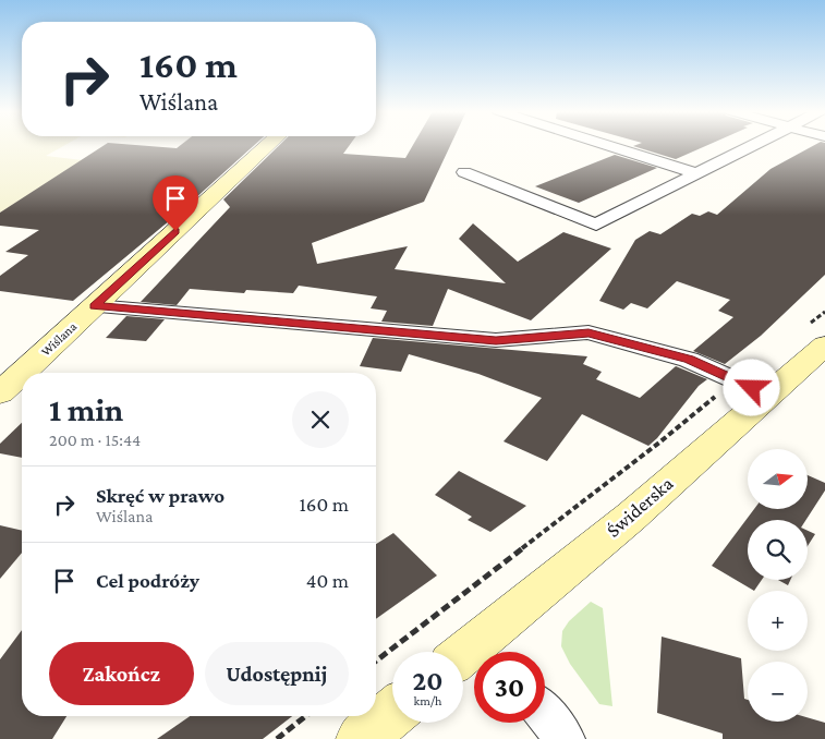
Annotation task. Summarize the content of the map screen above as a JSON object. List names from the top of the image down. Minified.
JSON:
{"streets":{"street":["Wiślana","Świderska"]},"north":"right","page":{"turn":["160 m","Wiślana"],"heading":["1 min","200 m · 15:44"],"map_buttons":["+","−"],"list":[{"name":"Skręć w prawo","note":"Wiślana","value":"160 m"},{"name":"Cel podróży","value":"40 m"}],"buttons":["Zakończ","Udostępnij"],"speed":"20 km/h","limit":"30"}}
